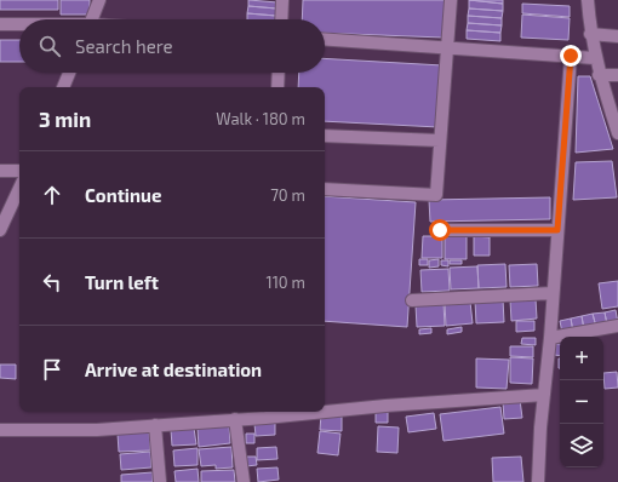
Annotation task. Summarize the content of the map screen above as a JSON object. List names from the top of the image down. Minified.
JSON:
{"page":{"search":"Search here","heading":["3 min","Walk · 180 m"],"list":[["Continue","70 m"],["Turn left","110 m"],"Arrive at destination"],"map_buttons":["+","−"]}}
